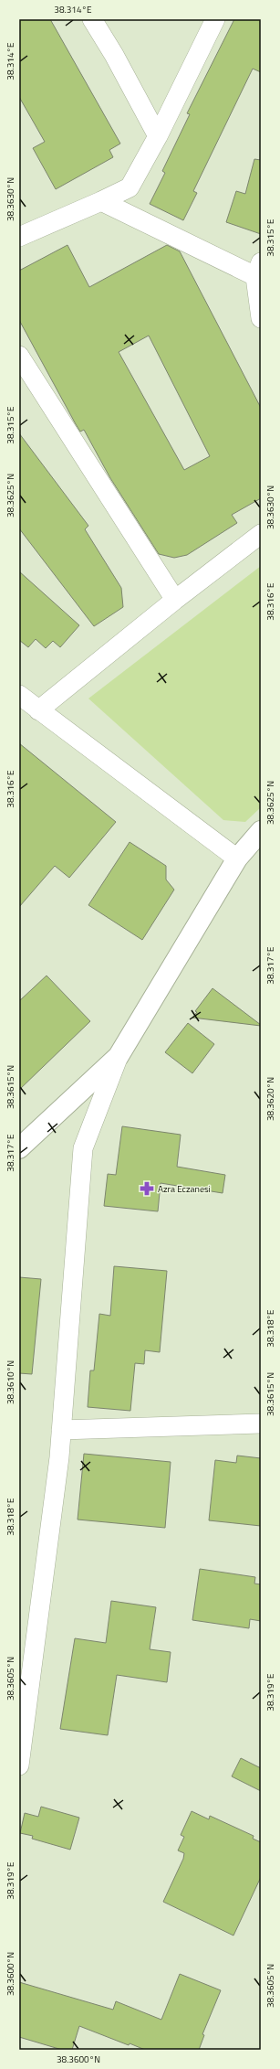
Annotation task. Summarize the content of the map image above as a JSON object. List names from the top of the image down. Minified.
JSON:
{"places":{"pharmacy":["Azra Eczanesi"]},"coordinates":["38.314°E","38.3630°N","38.315°E","38.3625°N","38.316°E","38.317°E","38.3615°N","38.3620°N","38.318°E","38.3610°N","38.3605°N","38.319°E","38.3600°N"]}
